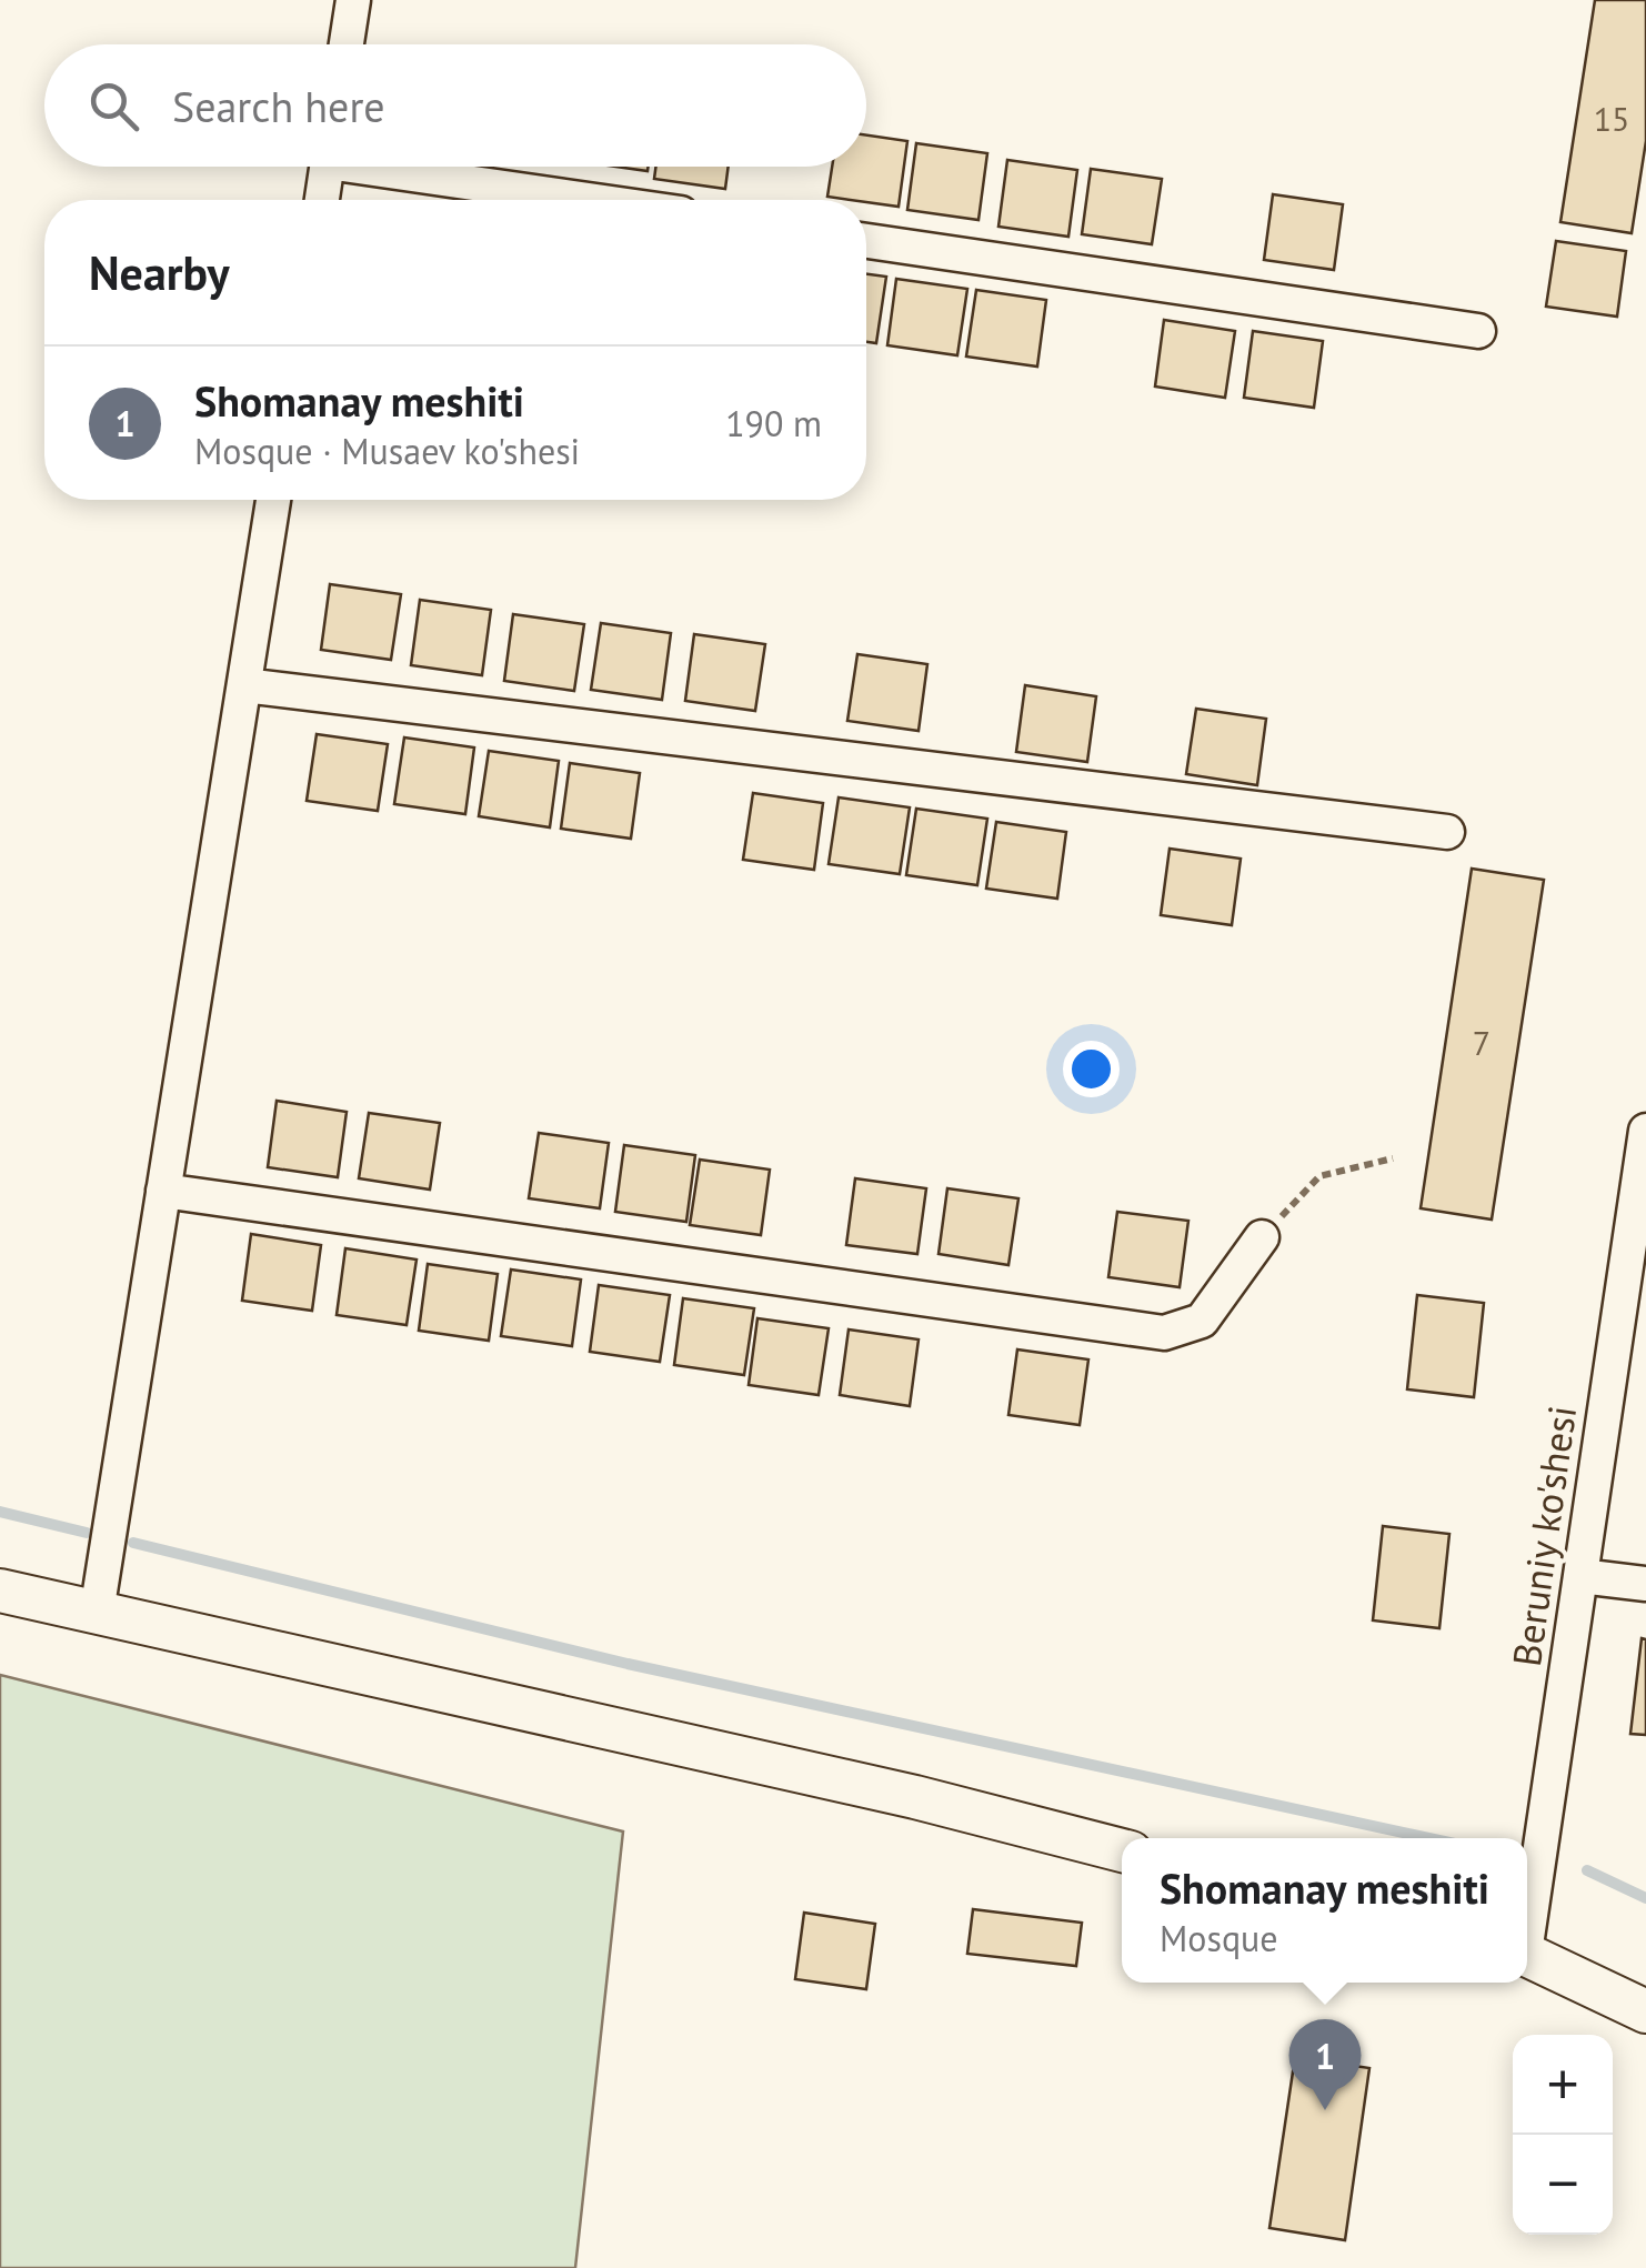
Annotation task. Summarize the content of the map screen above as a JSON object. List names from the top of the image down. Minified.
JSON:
{"streets":{"street":["Beruniy ko'shesi"]},"house_numbers":["15","7"],"page":{"search":"Search here","heading":"Nearby","list":[{"mark":"1","name":"Shomanay meshiti","note":"Mosque · Musaev ko'shesi","value":"190 m"}],"popup":["Shomanay meshiti","Mosque"],"pins":"1","map_buttons":["+","−"]}}
